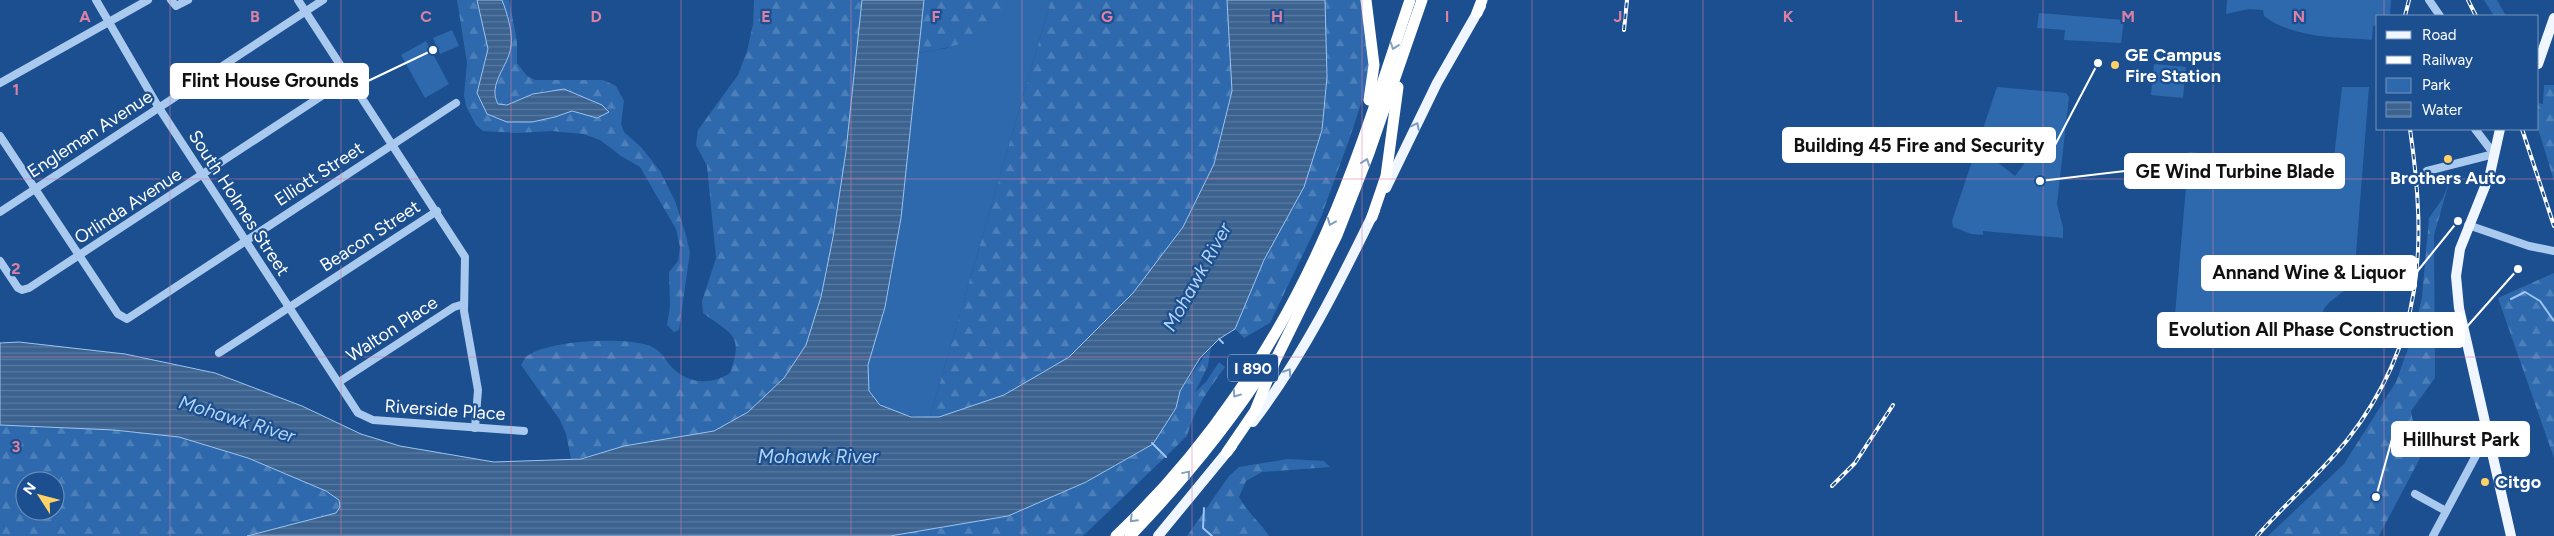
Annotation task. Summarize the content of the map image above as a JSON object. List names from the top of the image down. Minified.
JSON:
{"streets":{"highway":["I 890"],"street":["Engleman Avenue","Elliott Street","South Holmes Street","Orlinda Avenue","Beacon Street","Walton Place","Riverside Place"]},"crossings":[["Engleman Avenue","South Holmes Street"],["Elliott Street","South Holmes Street"],["Elliott Street","Orlinda Avenue"],["South Holmes Street","Orlinda Avenue"],["South Holmes Street","Beacon Street"],["South Holmes Street","Walton Place"],["South Holmes Street","Riverside Place"]],"water":["Mohawk River"],"places":["Flint House Grounds","Building 45 Fire and Security","GE Campus Fire Station","Brothers Auto","GE Wind Turbine Blade","Annand Wine & Liquor","Evolution All Phase Construction","Citgo","Hillhurst Park"],"legend":["Road","Railway","Park","Water"],"north":"top left","grid":{"columns":["A","B","C","D","E","F","G","H","I","J","K","L","M","N"],"rows":["1","2","3"]}}
